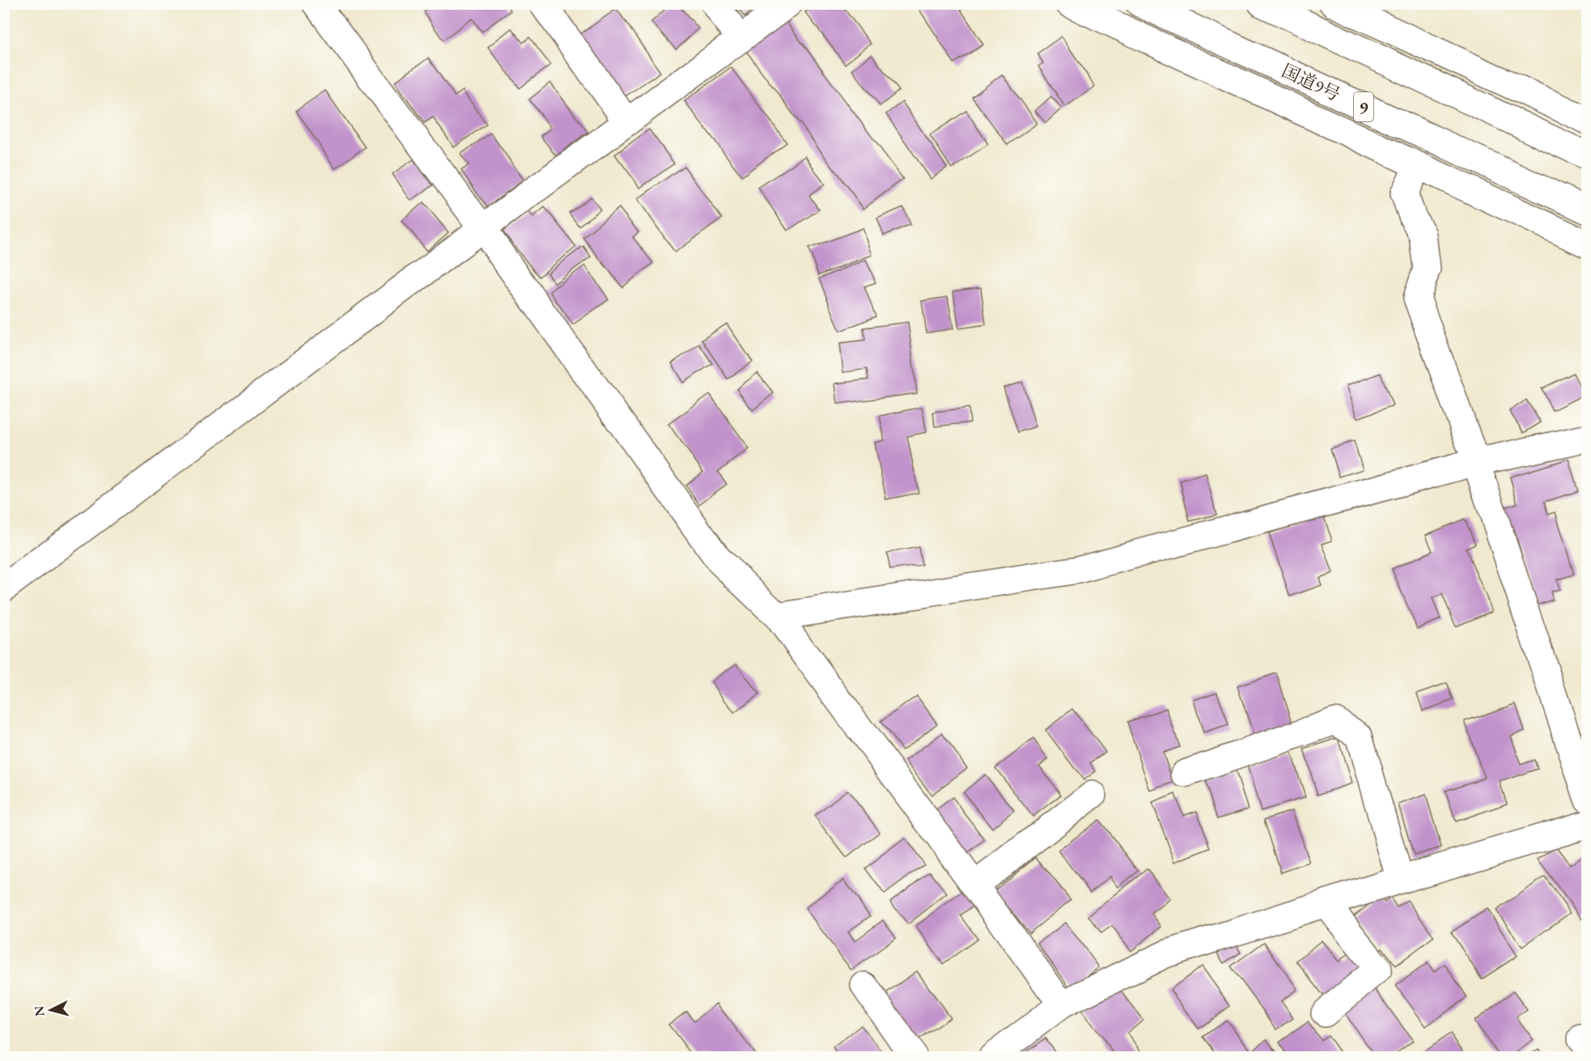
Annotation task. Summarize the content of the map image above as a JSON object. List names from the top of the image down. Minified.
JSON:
{"streets":{"main road":["国道9号","9"]},"north":"left"}
